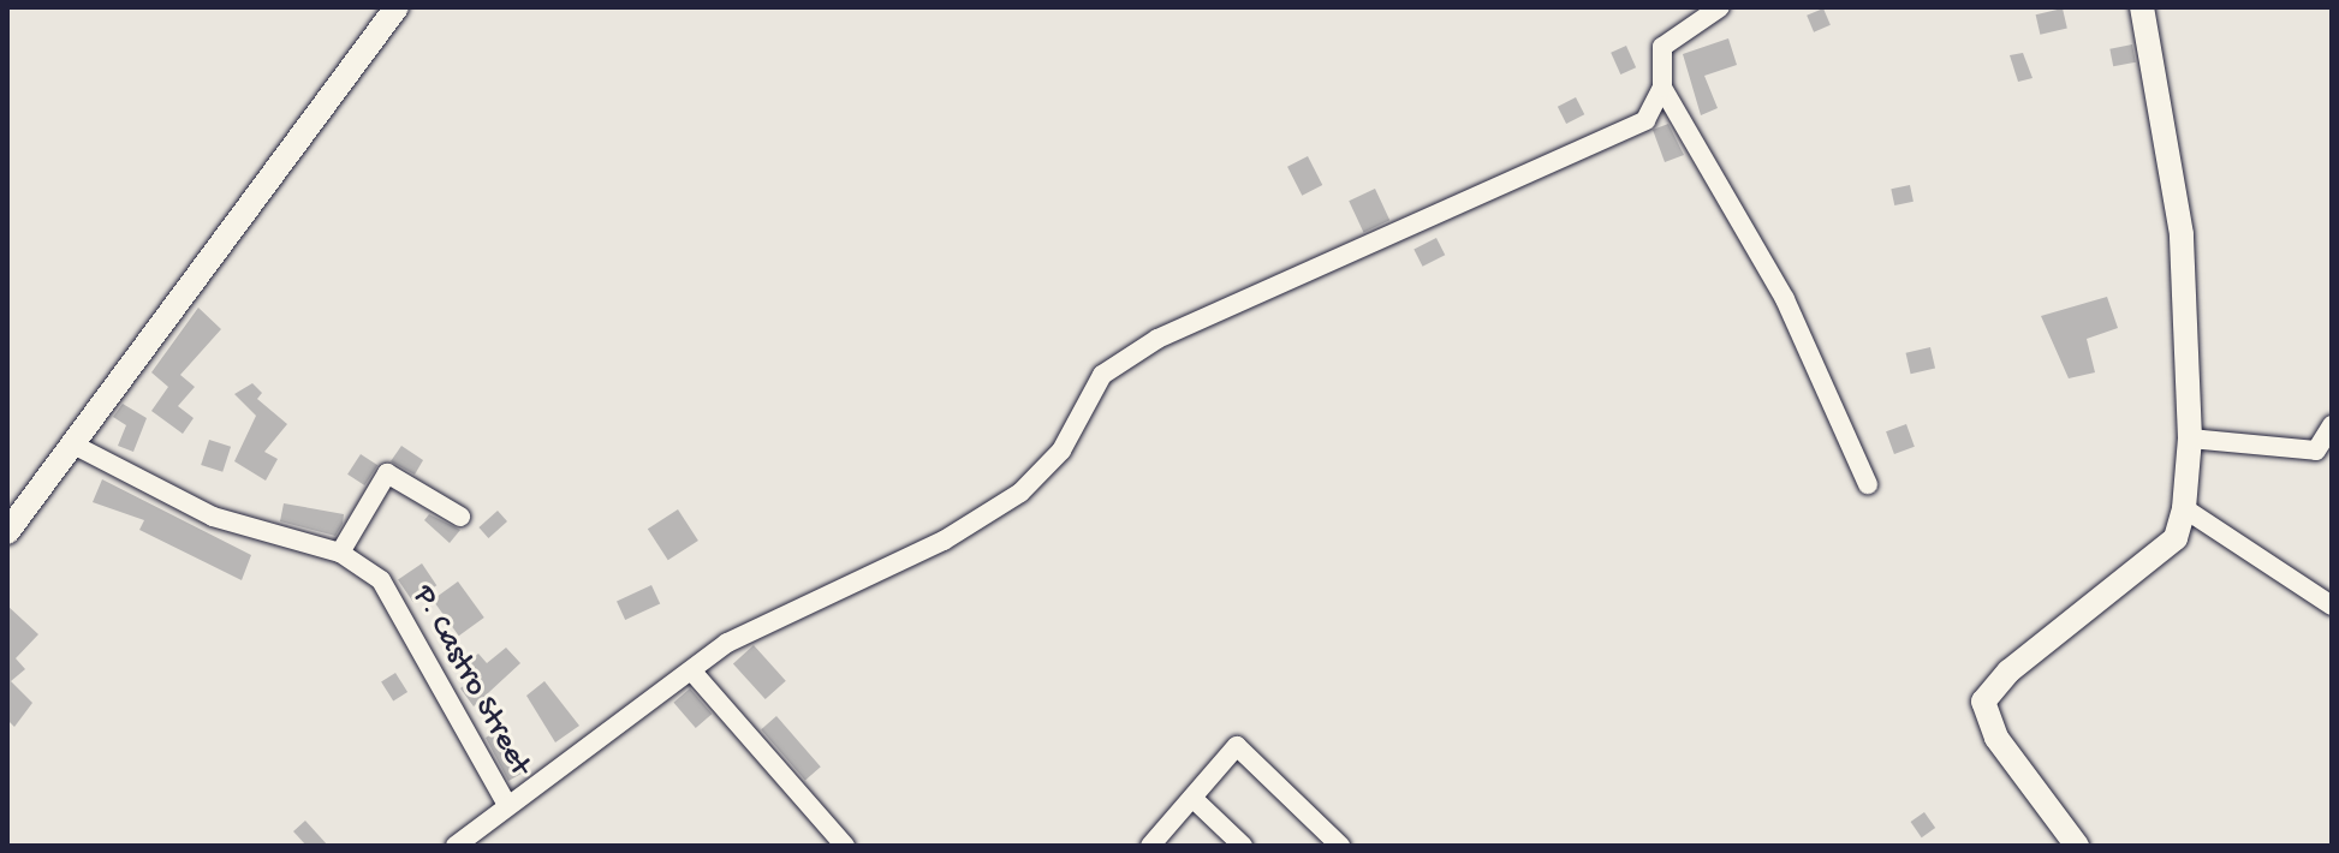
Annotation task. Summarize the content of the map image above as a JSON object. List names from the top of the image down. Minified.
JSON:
{"streets":{"street":["P. Castro Street"]}}
